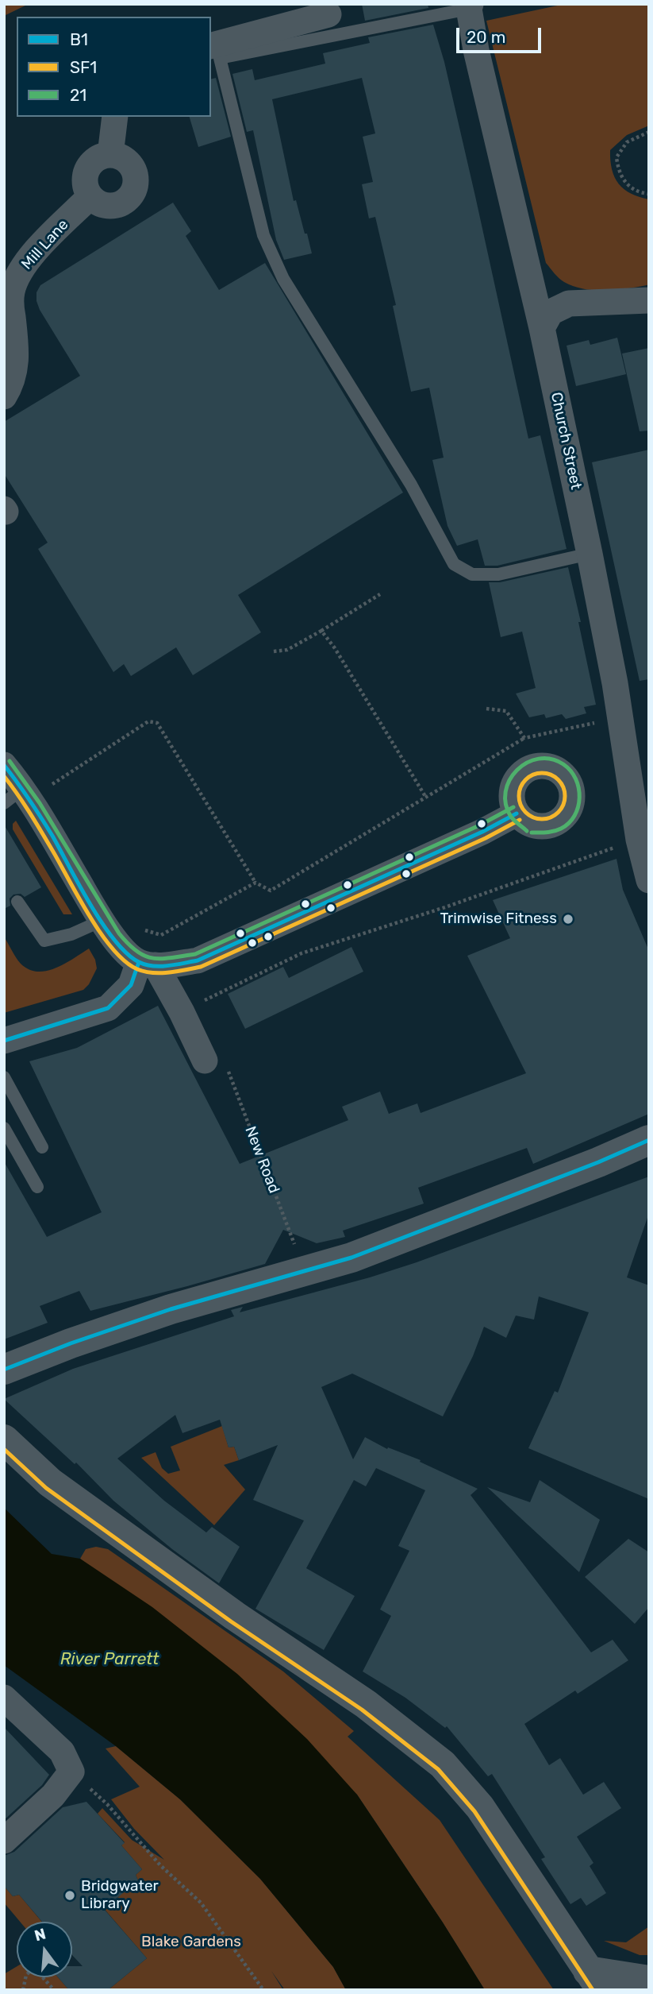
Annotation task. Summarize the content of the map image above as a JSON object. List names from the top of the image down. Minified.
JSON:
{"streets":{"street":["Mill Lane","Church Street"],"path":["New Road"]},"water":["River Parrett"],"parks":["Blake Gardens"],"places":["Trimwise Fitness","Bridgwater Library"],"lines":["transit line 21","transit line B1","transit line SF1"],"legend":["B1","SF1","21"],"scale_bar":"20 m","north":"top"}
